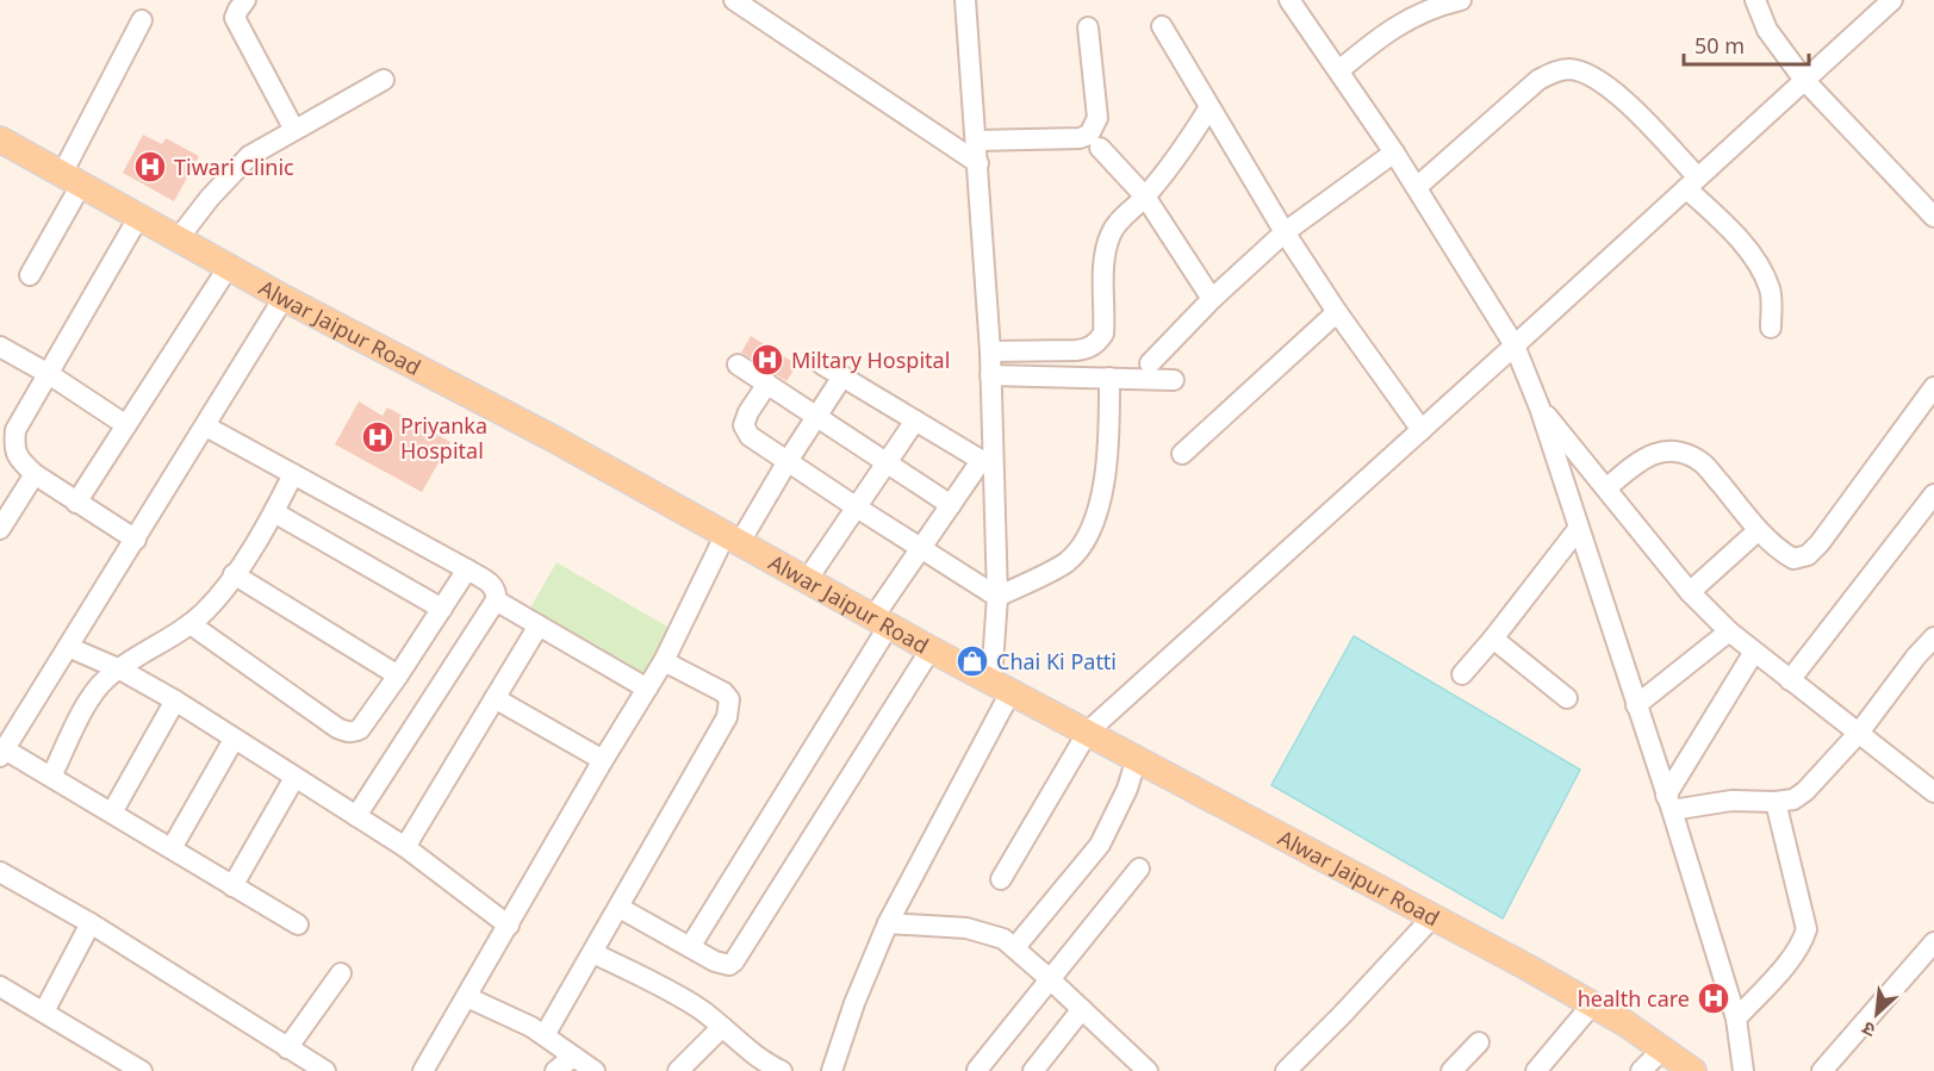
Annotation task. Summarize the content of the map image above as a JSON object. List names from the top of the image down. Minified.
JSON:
{"streets":{"main road":["Alwar Jaipur Road"]},"places":{"hospital":["Tiwari Clinic","Miltary Hospital","Priyanka Hospital","health care"],"shop":["Chai Ki Patti"]},"scale_bar":"50 m","north":"bottom left"}
